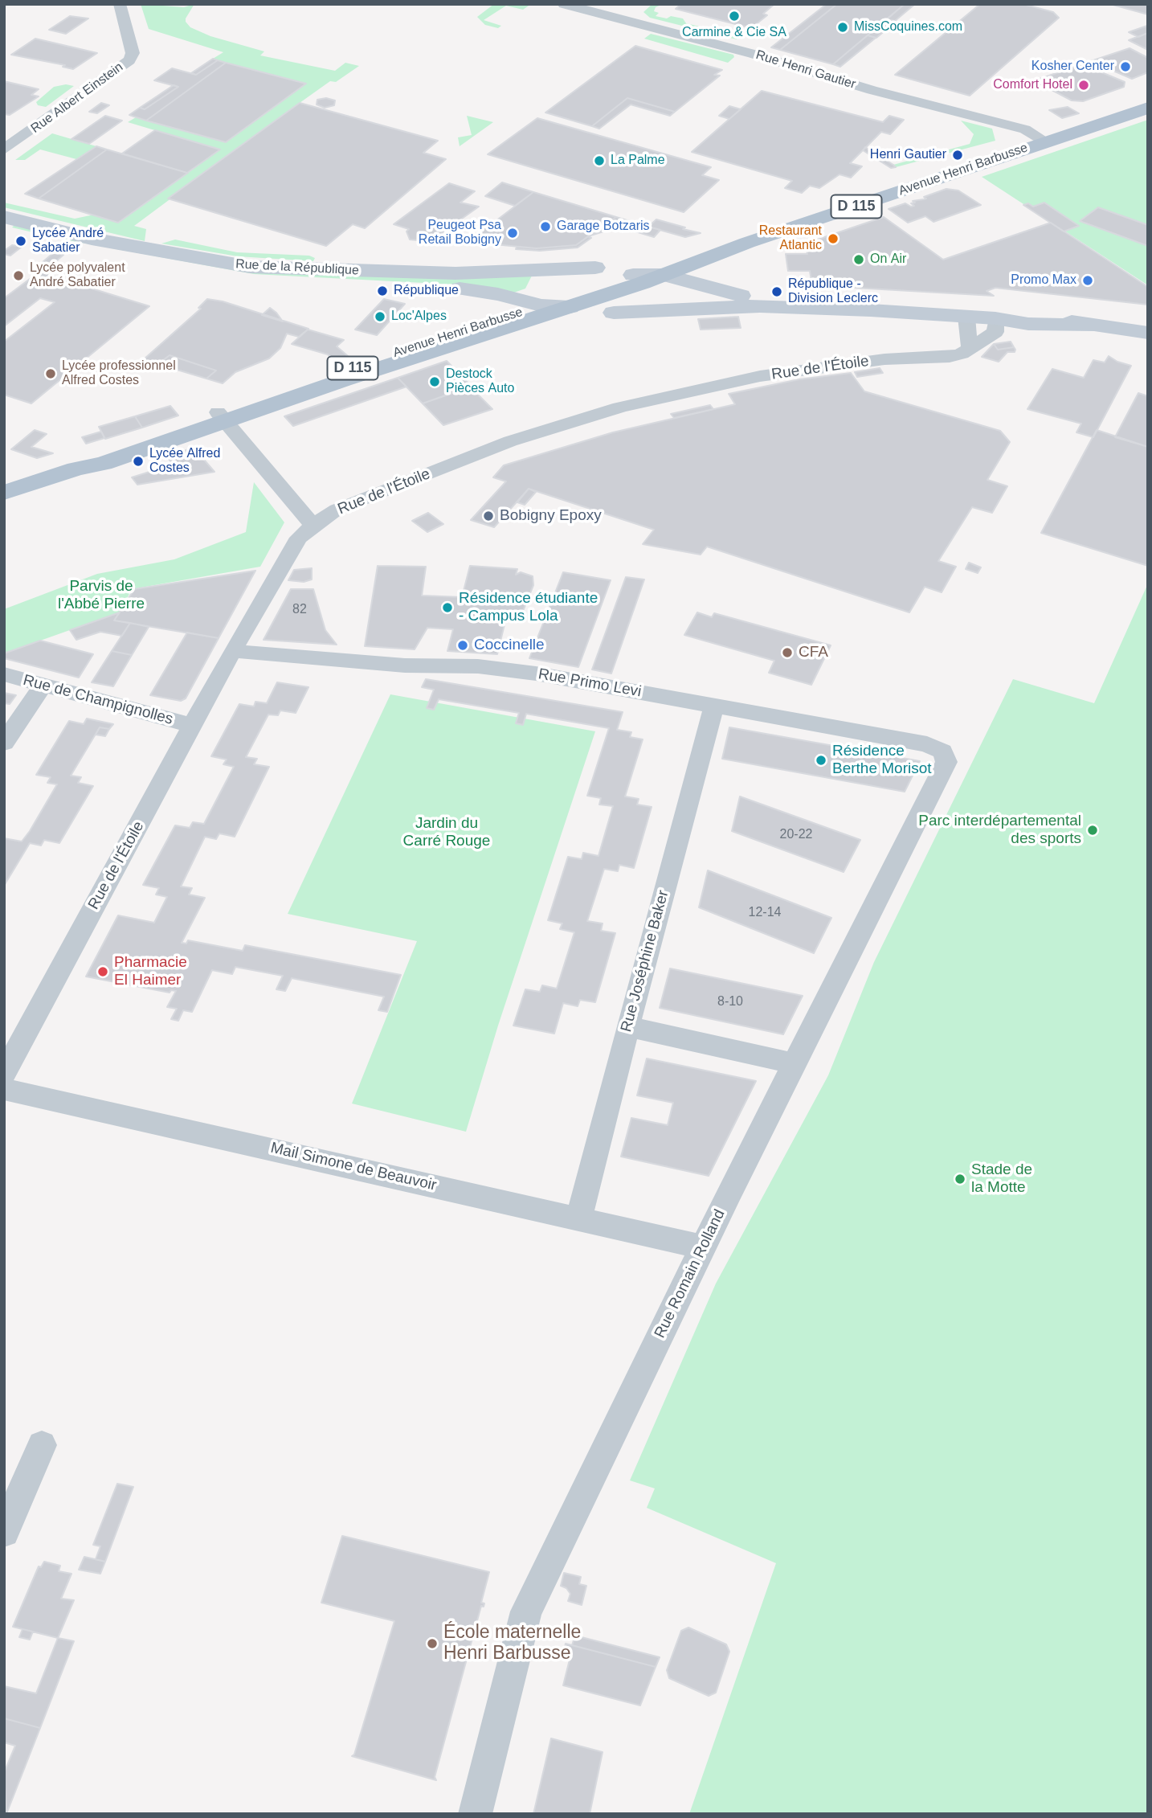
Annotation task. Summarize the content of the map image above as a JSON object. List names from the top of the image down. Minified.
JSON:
{"streets":{"main road":["Avenue Henri Barbusse","D 115","Rue de la République"],"street":["Rue Henri Gautier","Rue Albert Einstein","Rue de l'Étoile","Rue Primo Levi","Rue de Champignolles","Rue Joséphine Baker","Mail Simone de Beauvoir","Rue Romain Rolland"]},"crossings":[["Rue Henri Gautier","Avenue Henri Barbusse"],["Avenue Henri Barbusse","Rue de la République"],["Rue de l'Étoile","Rue Primo Levi"],["Rue de l'Étoile","Rue de Champignolles"],["Rue Primo Levi","Rue Joséphine Baker"],["Rue Primo Levi","Rue Romain Rolland"],["Rue Joséphine Baker","Mail Simone de Beauvoir"],["Mail Simone de Beauvoir","Rue Romain Rolland"]],"parks":["Parvis de l'Abbé Pierre","Jardin du Carré Rouge"],"places":["Carmine & Cie SA","MissCoquines.com","Kosher Center","Comfort Hotel","Henri Gautier","La Palme","Garage Botzaris","Peugeot Psa Retail Bobigny","Restaurant Atlantic","Lycée André Sabatier","On Air","Lycée polyvalent André Sabatier","Promo Max","République","République - Division Leclerc","Loc'Alpes","Lycée professionnel Alfred Costes","Destock Pièces Auto","Lycée Alfred Costes","Bobigny Epoxy","Résidence étudiante - Campus Lola","Coccinelle","CFA","Résidence Berthe Morisot","Parc interdépartemental des sports","Pharmacie El Haimer","Stade de la Motte","École maternelle Henri Barbusse"],"house_numbers":["82","20-22","12-14","8-10"]}
